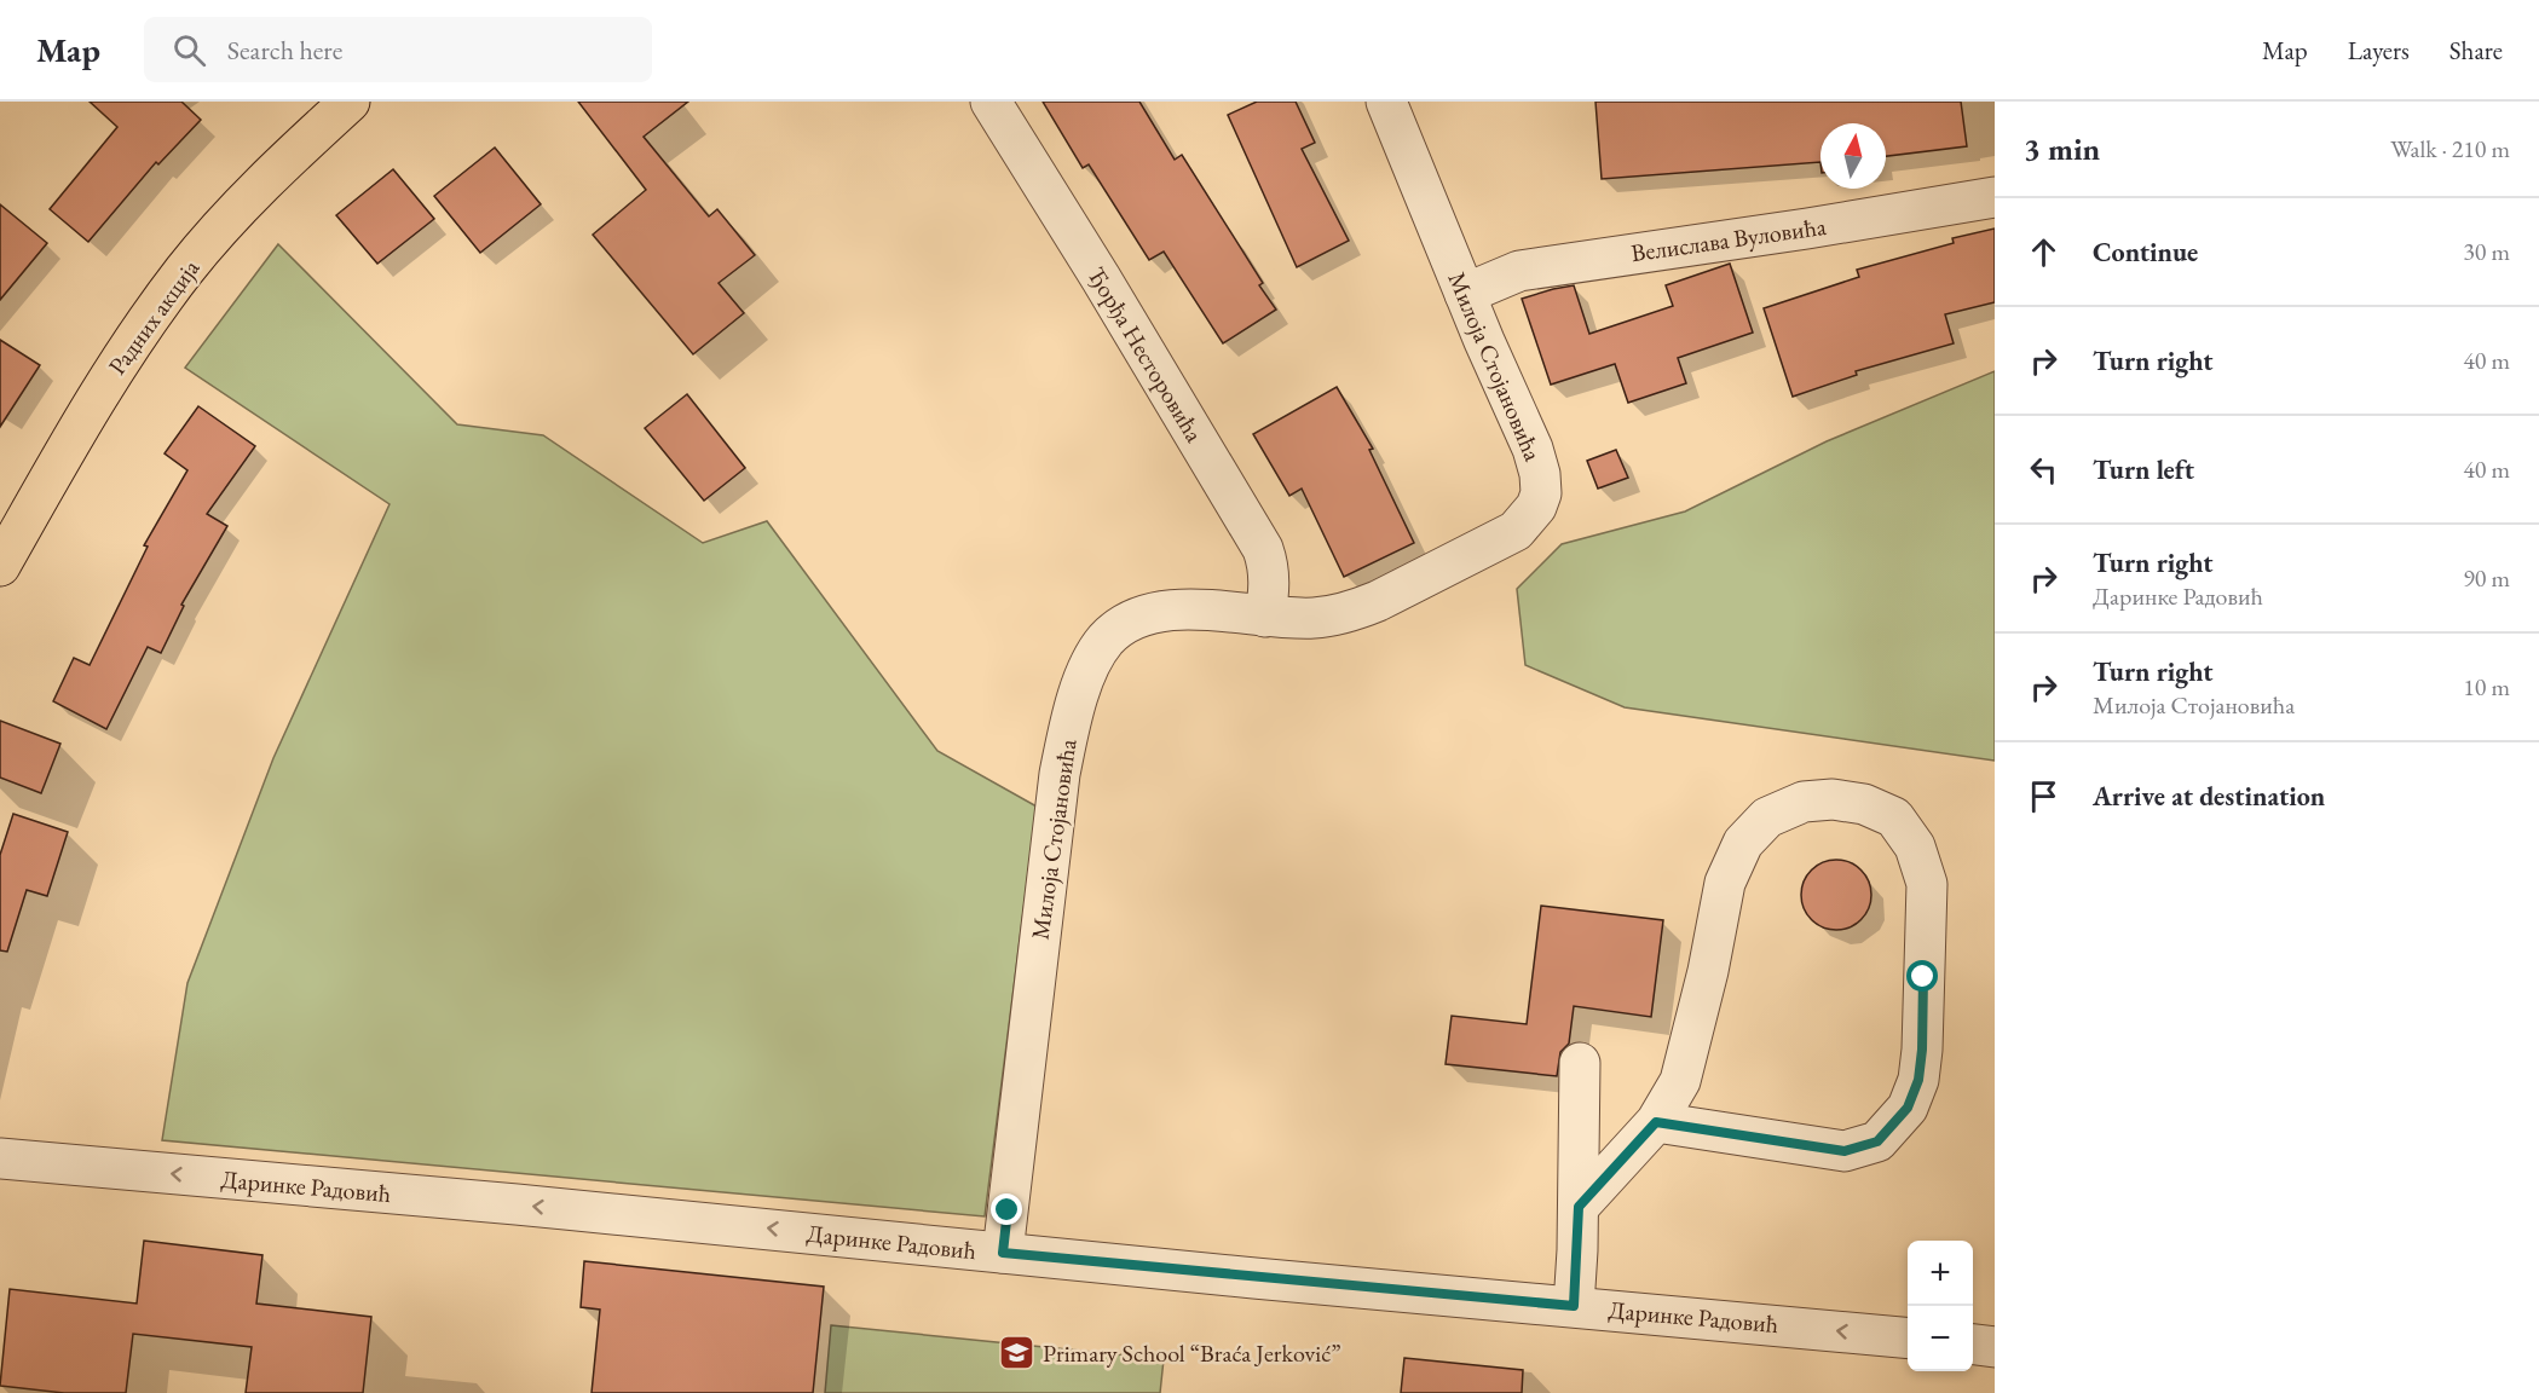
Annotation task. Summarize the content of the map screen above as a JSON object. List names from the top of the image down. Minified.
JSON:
{"streets":{"main road":["Радних акција"],"street":["Велислава Вуловића","Ђорђа Несторовића","Милоја Стојановића","Даринке Радовић"]},"crossings":[["Велислава Вуловића","Милоја Стојановића"],["Ђорђа Несторовића","Милоја Стојановића"],["Милоја Стојановића","Даринке Радовић"]],"one_way":["Даринке Радовић"],"places":{"school or university":["Primary School “Braća Jerković”"]},"north":"top","page":{"header":"Map","search":"Search here","nav":["Map","Layers","Share"],"heading":["3 min","Walk · 210 m"],"list":[["Continue","30 m"],["Turn right","40 m"],["Turn left","40 m"],["Turn right","Даринке Радовић","90 m"],["Turn right","Милоја Стојановића","10 m"],"Arrive at destination"],"map_buttons":["+","−"]}}
